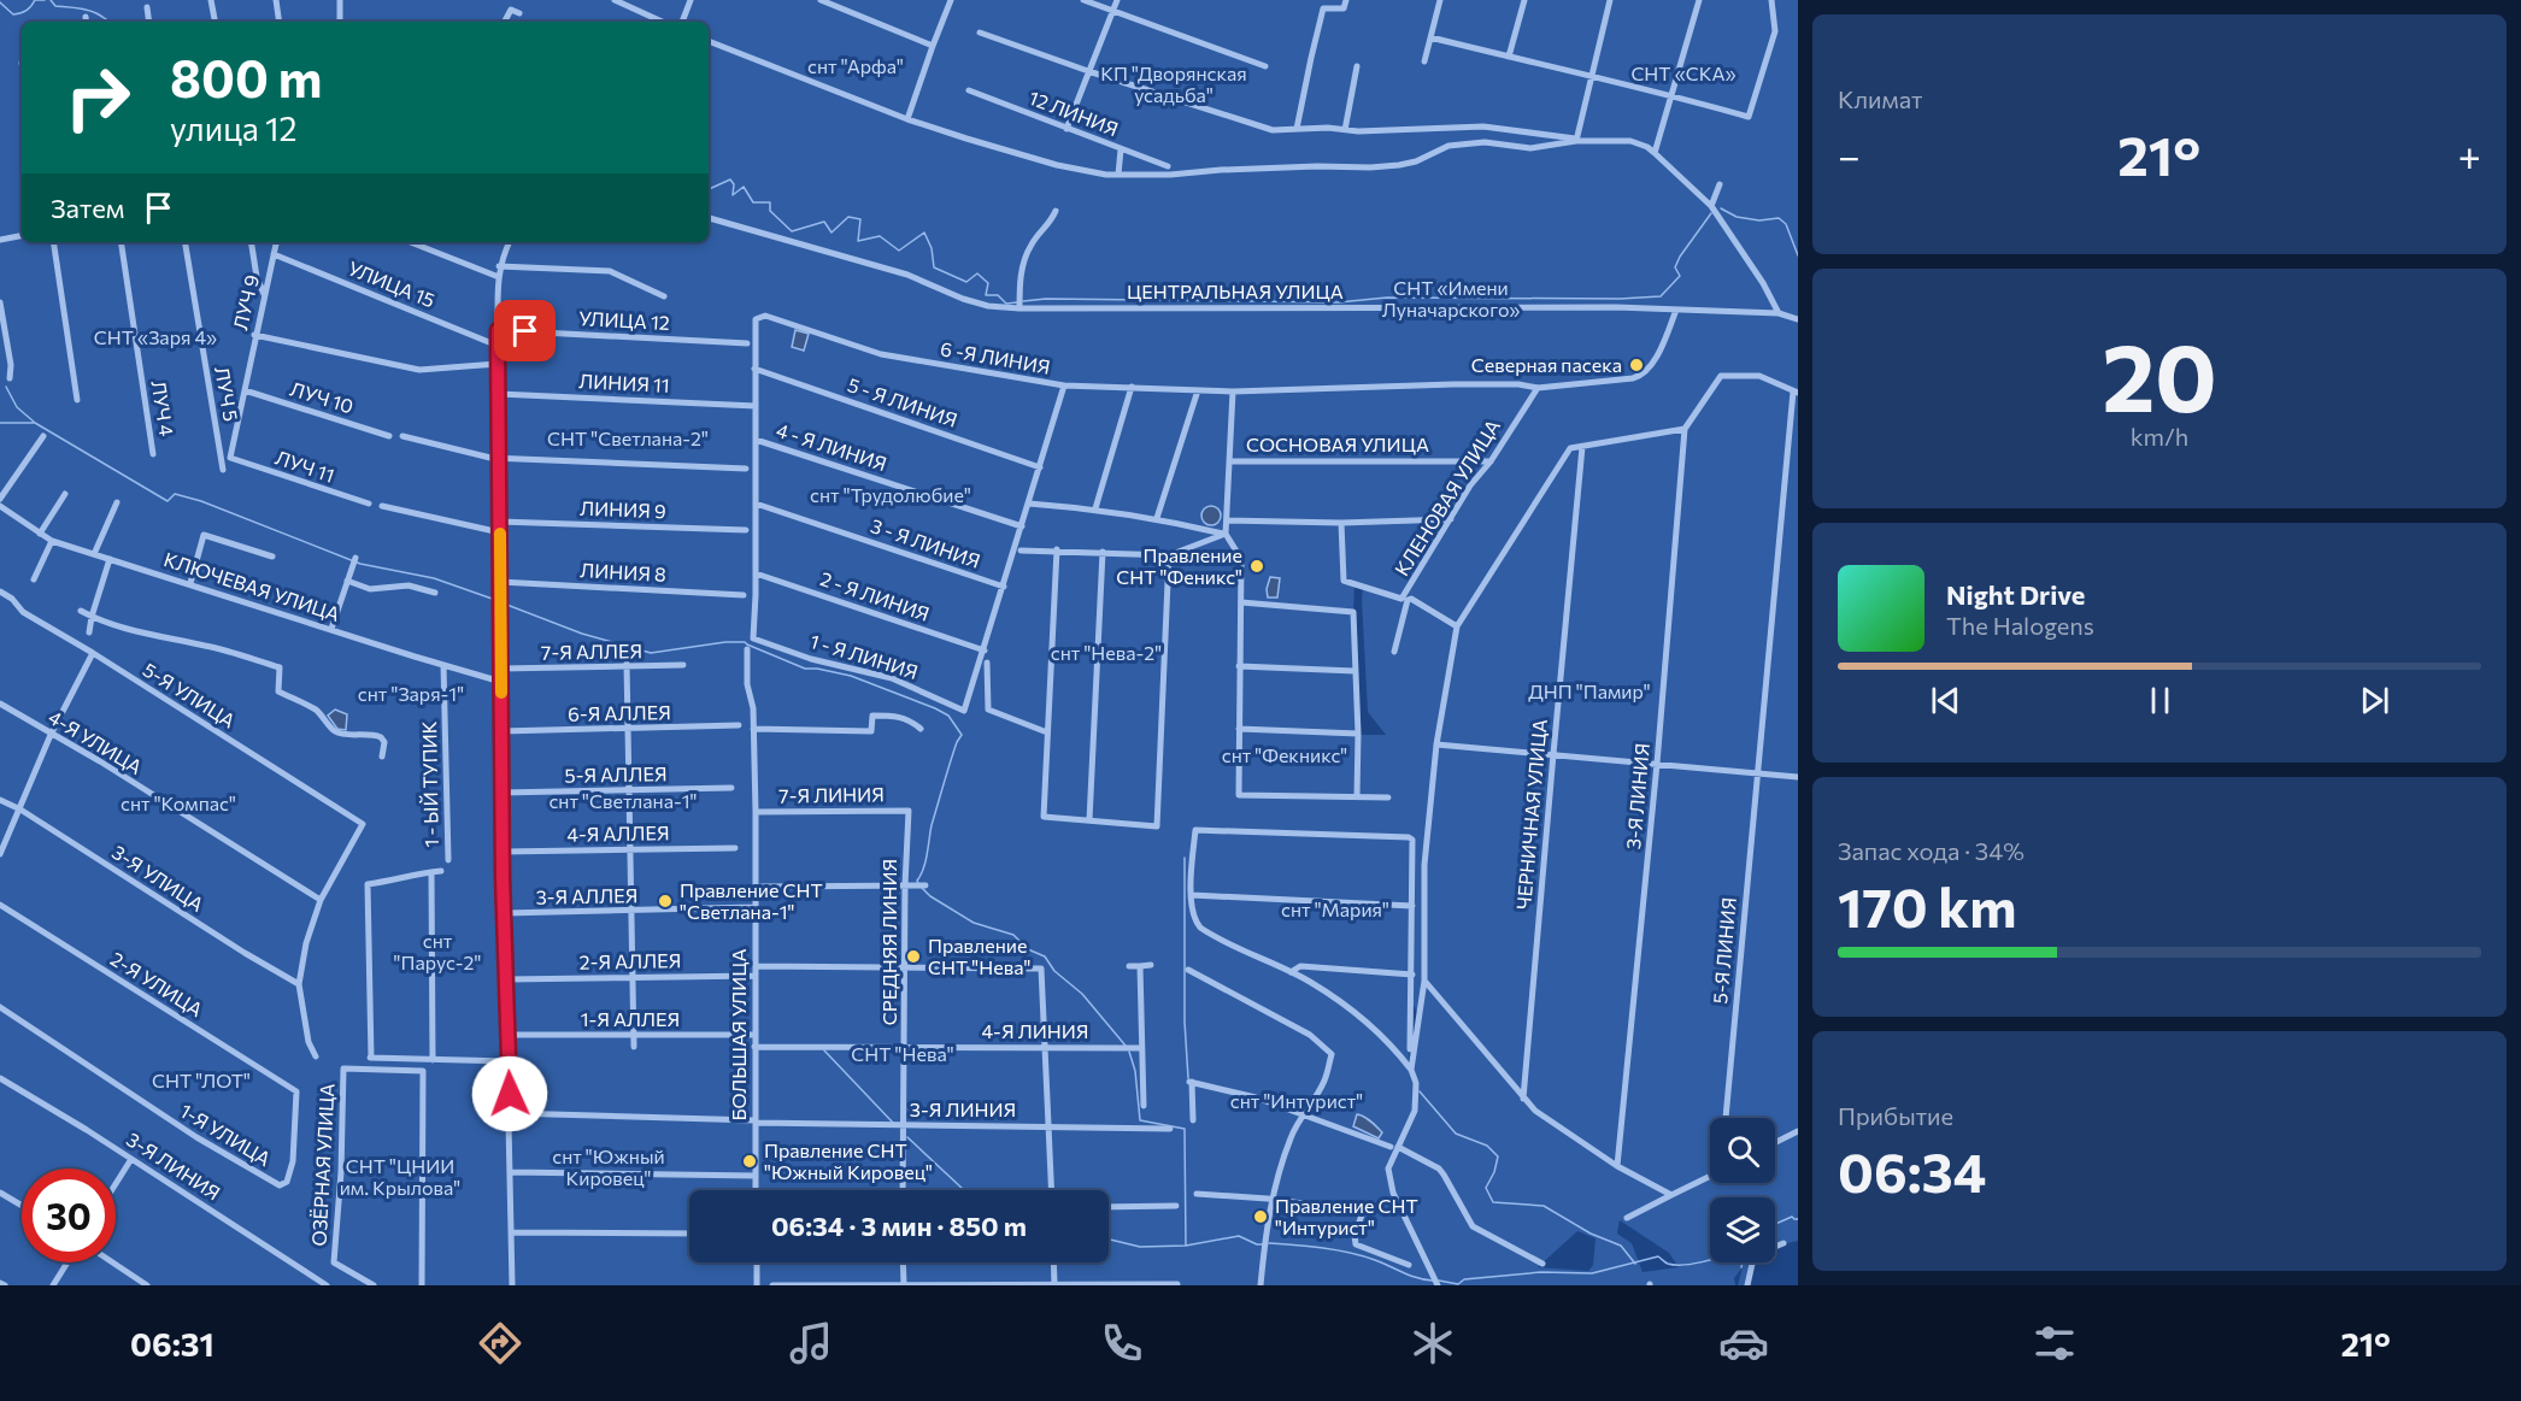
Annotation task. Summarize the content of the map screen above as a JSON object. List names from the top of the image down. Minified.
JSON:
{"streets":{"street":["12 ЛИНИЯ","УЛИЦА 15","ЦЕНТРАЛЬНАЯ УЛИЦА","ЛУЧ 9","УЛИЦА 12","6 -Я ЛИНИЯ","ЛИНИЯ 11","ЛУЧ 5","ЛУЧ 10","5 - Я ЛИНИЯ","ЛУЧ 4","СОСНОВАЯ УЛИЦА","4 - Я ЛИНИЯ","ЛУЧ 11","КЛЕНОВАЯ УЛИЦА","ЛИНИЯ 9","3 - Я ЛИНИЯ","ЛИНИЯ 8","КЛЮЧЕВАЯ УЛИЦА","2 - Я ЛИНИЯ","7-Я АЛЛЕЯ","1 - Я ЛИНИЯ","5-Я УЛИЦА","6-Я АЛЛЕЯ","4-Я УЛИЦА","5-Я АЛЛЕЯ","1 - ЫЙ ТУПИК","7-Я ЛИНИЯ","3-Я ЛИНИЯ","ЧЕРНИЧНАЯ УЛИЦА","4-Я АЛЛЕЯ","3-Я УЛИЦА","3-Я АЛЛЕЯ","СРЕДНЯЯ ЛИНИЯ","5-Я ЛИНИЯ","2-Я АЛЛЕЯ","2-Я УЛИЦА","1-Я АЛЛЕЯ","4-Я ЛИНИЯ","БОЛЬШАЯ УЛИЦА","1-Я УЛИЦА","ОЗЁРНАЯ УЛИЦА"]},"crossings":[["УЛИЦА 15","ЛУЧ 9"],["ЦЕНТРАЛЬНАЯ УЛИЦА","6 -Я ЛИНИЯ"],["ЛУЧ 9","ЛУЧ 10"],["ЛУЧ 9","ЛУЧ 11"],["6 -Я ЛИНИЯ","5 - Я ЛИНИЯ"],["6 -Я ЛИНИЯ","КЛЕНОВАЯ УЛИЦА"],["СОСНОВАЯ УЛИЦА","КЛЕНОВАЯ УЛИЦА"],["КЛЮЧЕВАЯ УЛИЦА","1 - ЫЙ ТУПИК"],["2 - Я ЛИНИЯ","1 - Я ЛИНИЯ"],["5-Я УЛИЦА","4-Я УЛИЦА"],["7-Я ЛИНИЯ","СРЕДНЯЯ ЛИНИЯ"],["7-Я ЛИНИЯ","БОЛЬШАЯ УЛИЦА"],["3-Я ЛИНИЯ","СРЕДНЯЯ ЛИНИЯ"],["3-Я ЛИНИЯ","БОЛЬШАЯ УЛИЦА"],["3-Я АЛЛЕЯ","БОЛЬШАЯ УЛИЦА"],["СРЕДНЯЯ ЛИНИЯ","4-Я ЛИНИЯ"],["2-Я АЛЛЕЯ","БОЛЬШАЯ УЛИЦА"],["2-Я УЛИЦА","1-Я УЛИЦА"],["1-Я АЛЛЕЯ","БОЛЬШАЯ УЛИЦА"],["4-Я ЛИНИЯ","БОЛЬШАЯ УЛИЦА"]],"parks":["снт \"Арфа\"","КП \"Дворянская усадьба\"","СНТ «СКА»","СНТ «Имени Луначарского»","СНТ «Заря 4»","СНТ \"Светлана-2\"","снт \"Трудолюбие\"","снт \"Нева-2\"","ДНП \"Памир\"","снт \"Заря-1\"","снт \"Фекникс\"","снт \"Светлана-1\"","снт \"Компас\"","снт \"Мария\"","снт \"Парус-2\"","СНТ \"Нева\"","СНТ \"ЛОТ\"","снт \"Интурист\"","снт \"Южный Кировец\"","СНТ \"ЦНИИ им. Крылова\""],"places":["Северная пасека","Правление СНТ \"Феникс\"","Правление СНТ \"Светлана-1\"","Правление СНТ \"Нева\"","Правление СНТ \"Южный Кировец\"","Правление СНТ \"Интурист\""],"page":{"tile":["Климат",["20","km/h"],["Запас хода · 34%","170 km"],["Прибытие","06:34"]],"turn":["800 m","улица 12"],"heat":["−","21°","+"],"then":"Затем","song":["Night Drive","The Halogens"],"limit":"30","trip":"06:34 · 3 мин · 850 m","tabs":["06:31","21°"]}}
